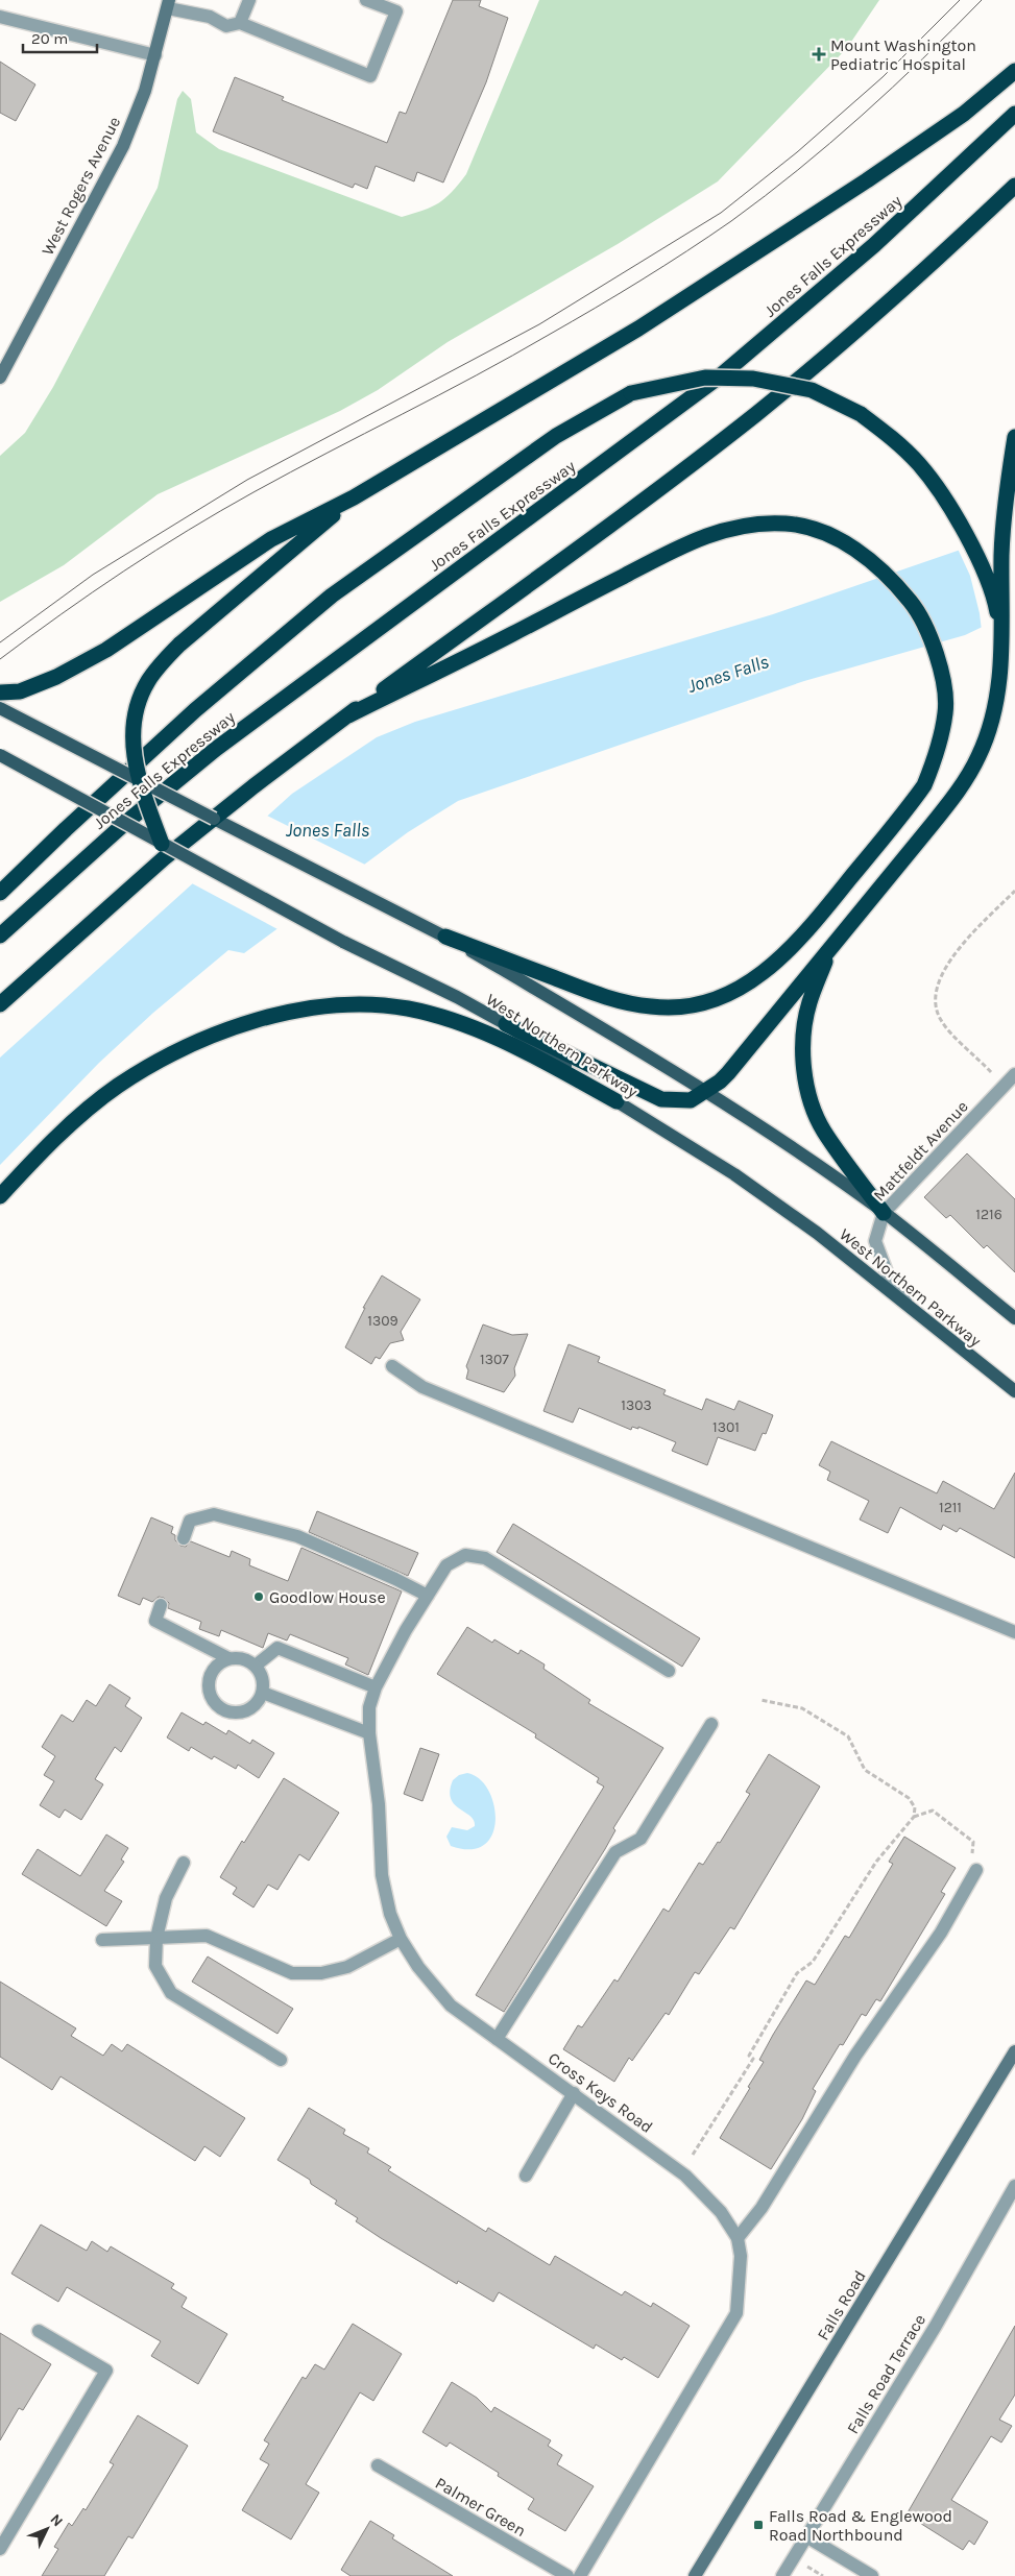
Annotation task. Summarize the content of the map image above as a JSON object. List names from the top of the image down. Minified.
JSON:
{"streets":{"highway":["Jones Falls Expressway"],"main road":["West Rogers Avenue","West Northern Parkway","Falls Road"],"street":["Mattfeldt Avenue","Cross Keys Road","Falls Road Terrace","Palmer Green"]},"crossings":[["West Northern Parkway","Mattfeldt Avenue"]],"water":["Jones Falls"],"places":{"health":["Mount Washington Pediatric Hospital"],"other":["Goodlow House"],"transit":["Falls Road & Englewood Road Northbound"]},"house_numbers":["1216","1309","1307","1303","1301","1211"],"scale_bar":"20 m","north":"top right"}
